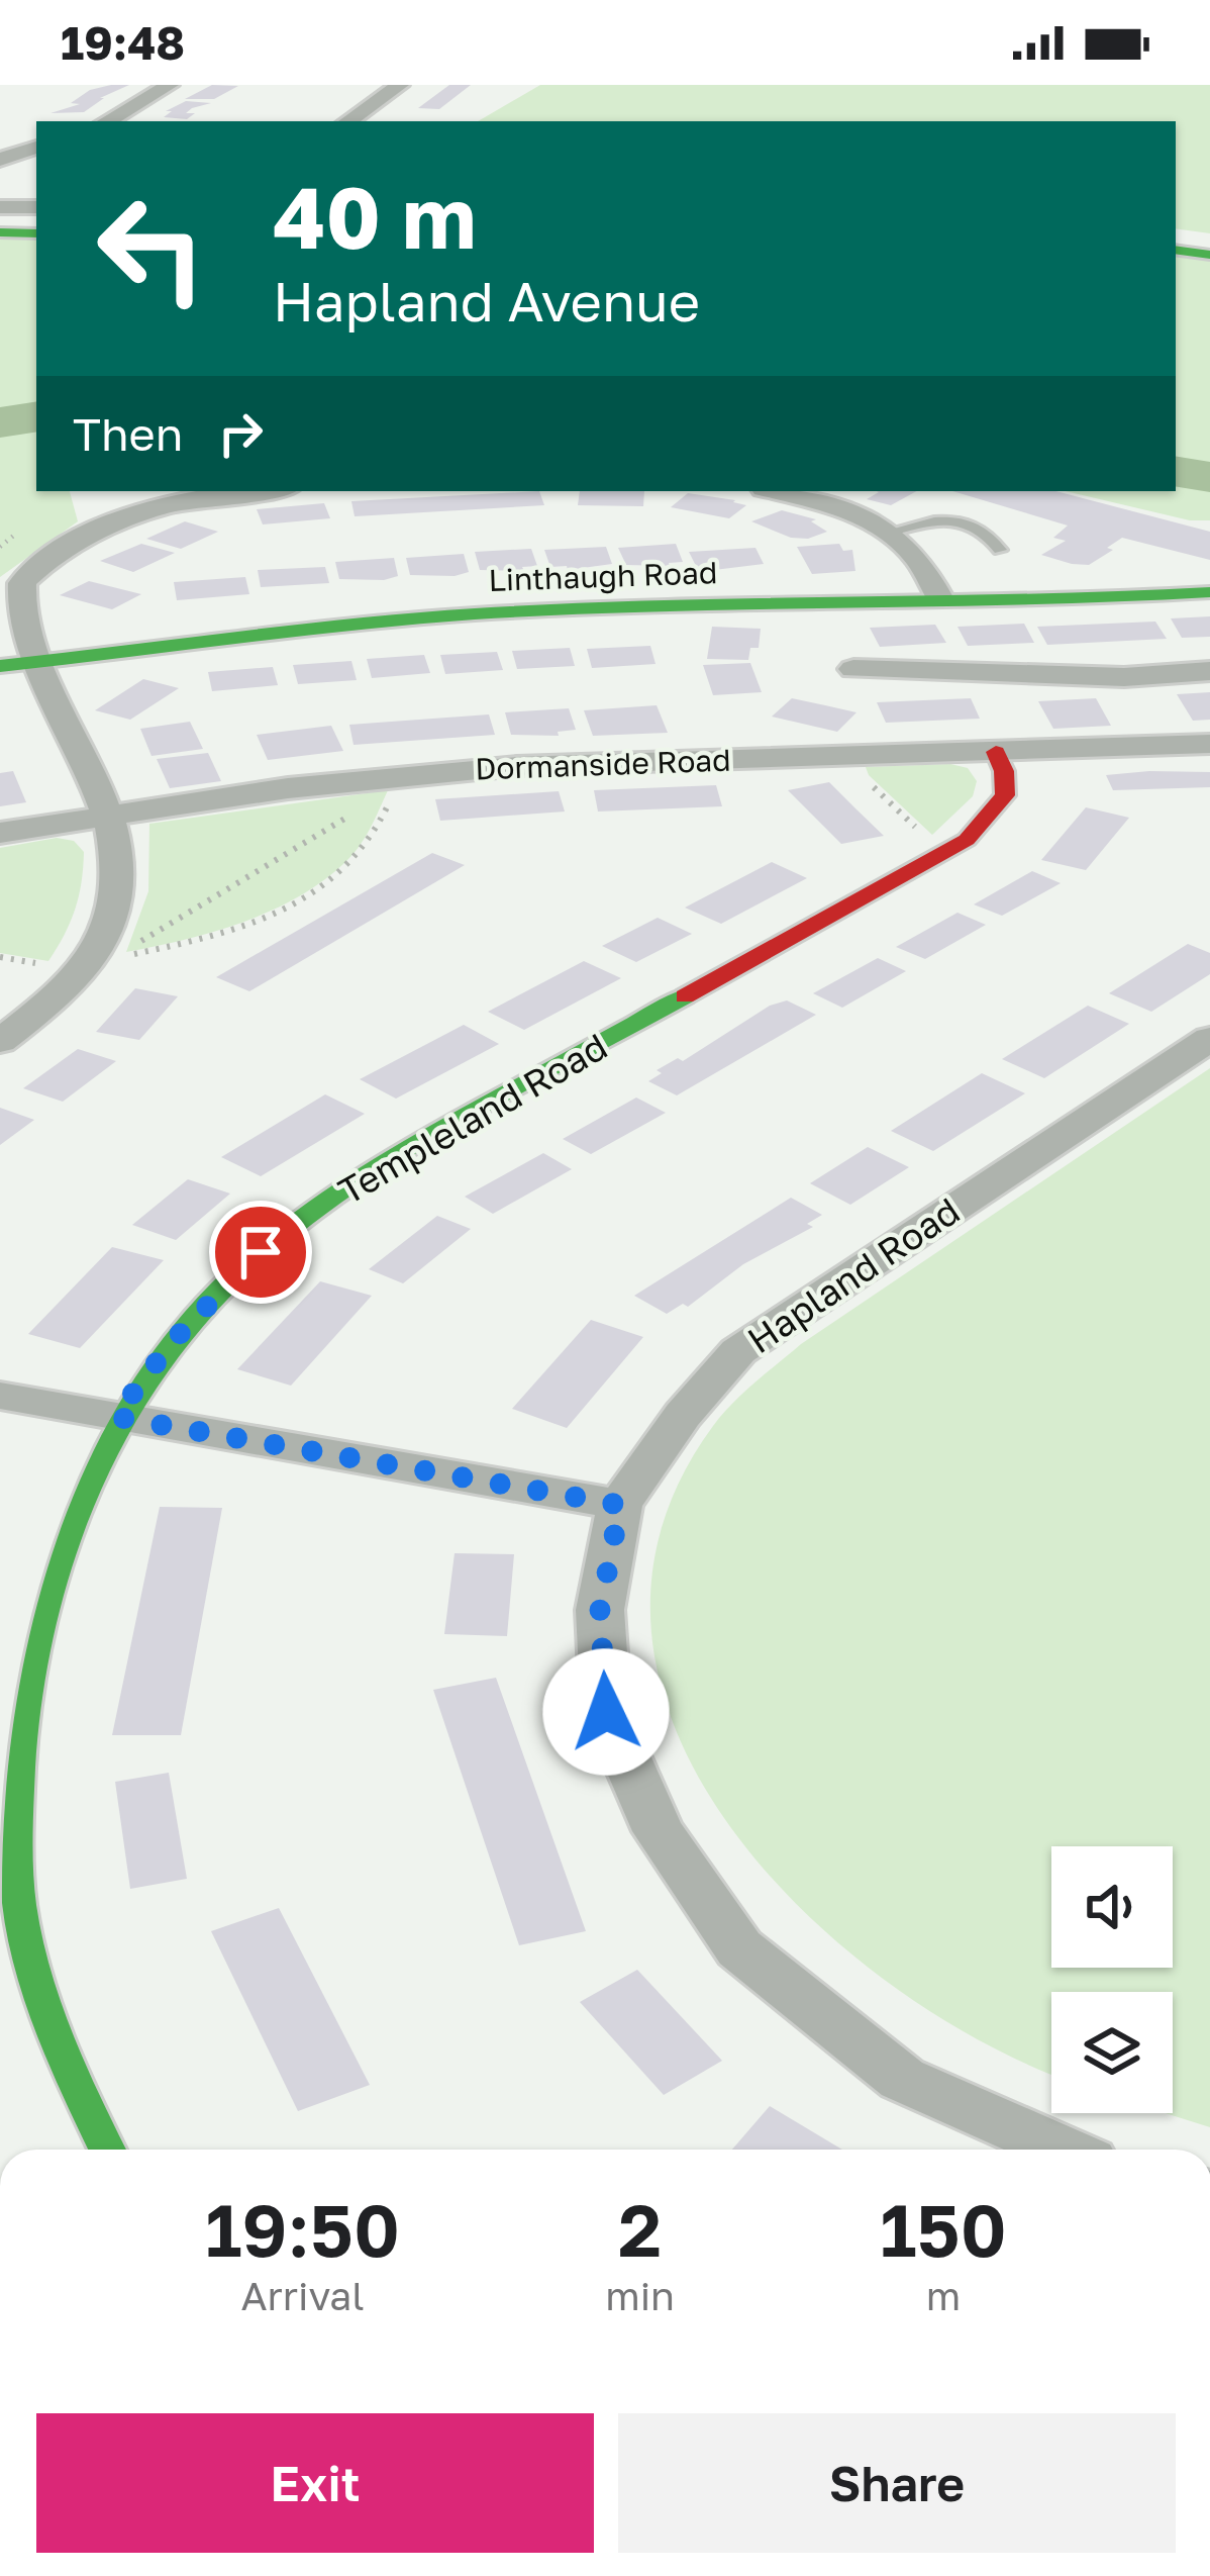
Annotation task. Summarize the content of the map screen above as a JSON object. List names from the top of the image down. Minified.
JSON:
{"streets":{"street":["Linthaugh Road","Dormanside Road","Templeland Road","Hapland Road"]},"crossings":[["Dormanside Road","Templeland Road"]],"page":{"status":"19:48","turn":["40 m","Hapland Avenue"],"then":"Then","eta":["19:50","Arrival","2","min","150","m"],"buttons":["Exit","Share"]}}
